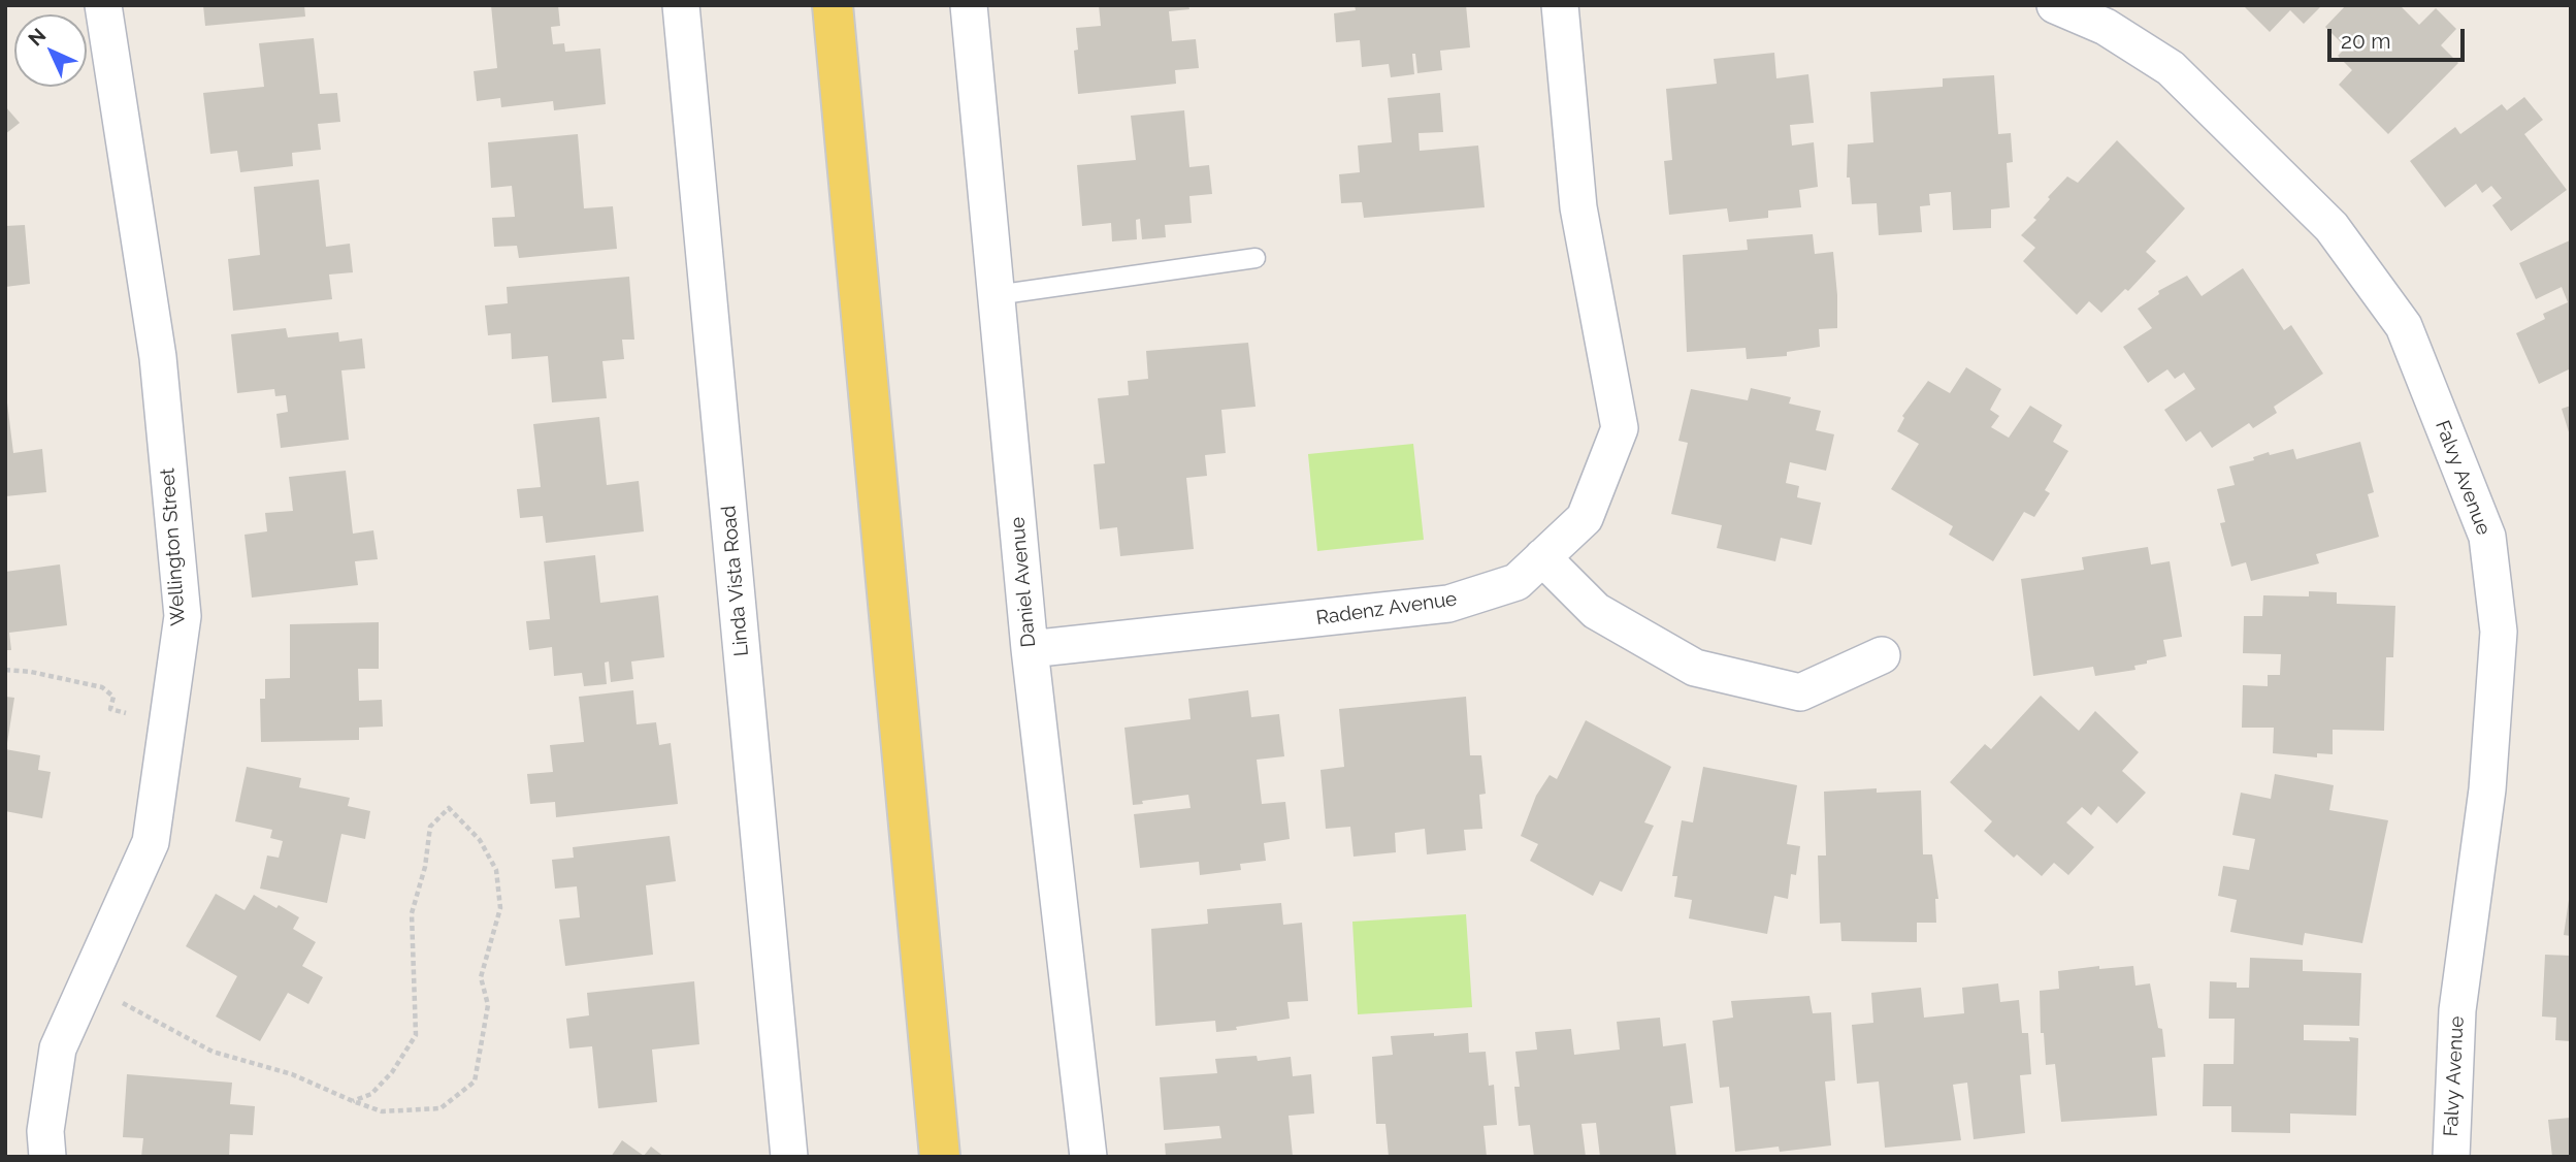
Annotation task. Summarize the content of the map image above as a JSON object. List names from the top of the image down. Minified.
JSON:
{"streets":{"street":["Falvy Avenue","Wellington Street","Linda Vista Road","Daniel Avenue","Radenz Avenue"]},"crossings":[["Daniel Avenue","Radenz Avenue"]],"scale_bar":"20 m","north":"top left"}
